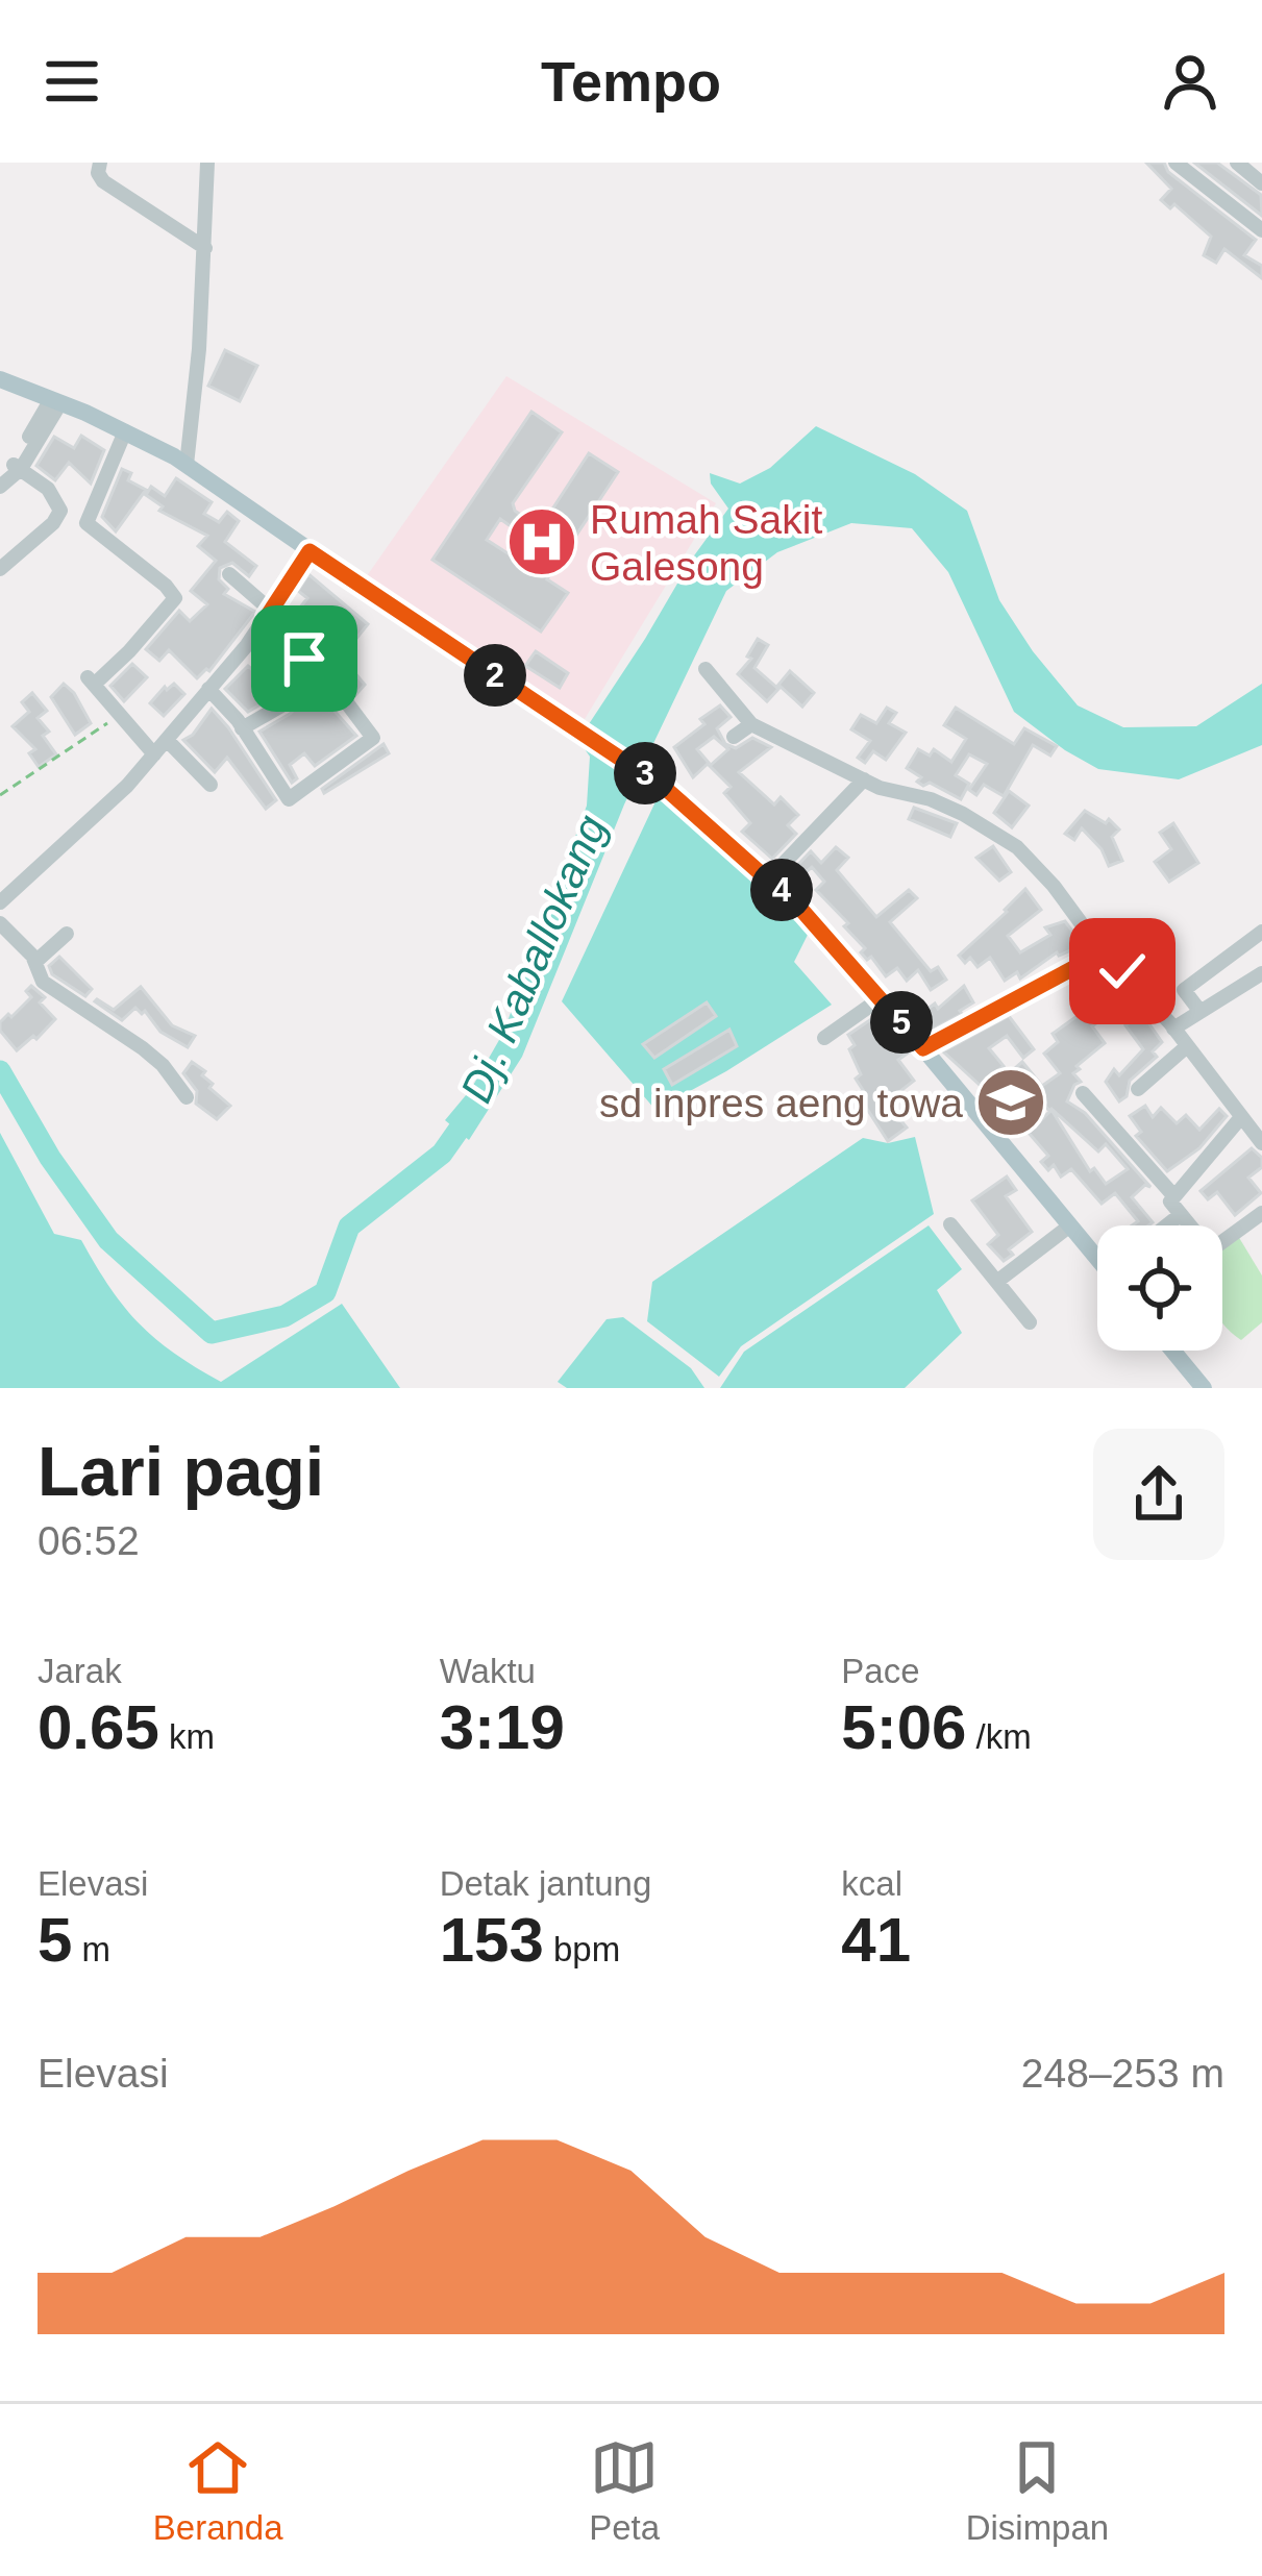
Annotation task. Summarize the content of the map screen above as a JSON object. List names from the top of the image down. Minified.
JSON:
{"water":["Dj. Kaballokang"],"places":{"hospital":["Rumah Sakit Galesong"],"school or university":["sd inpres aeng towa"]},"page":{"header":"Tempo","pins":["2","3","4","5"],"heading":["Lari pagi","06:52"],"stats":[["Jarak","0.65 km"],["Waktu","3:19"],["Pace","5:06 /km"],["Elevasi","5 m"],["Detak jantung","153 bpm"],["kcal","41"]],"chart":["Elevasi","248–253 m"],"tabs":["Beranda","Peta","Disimpan"]}}
